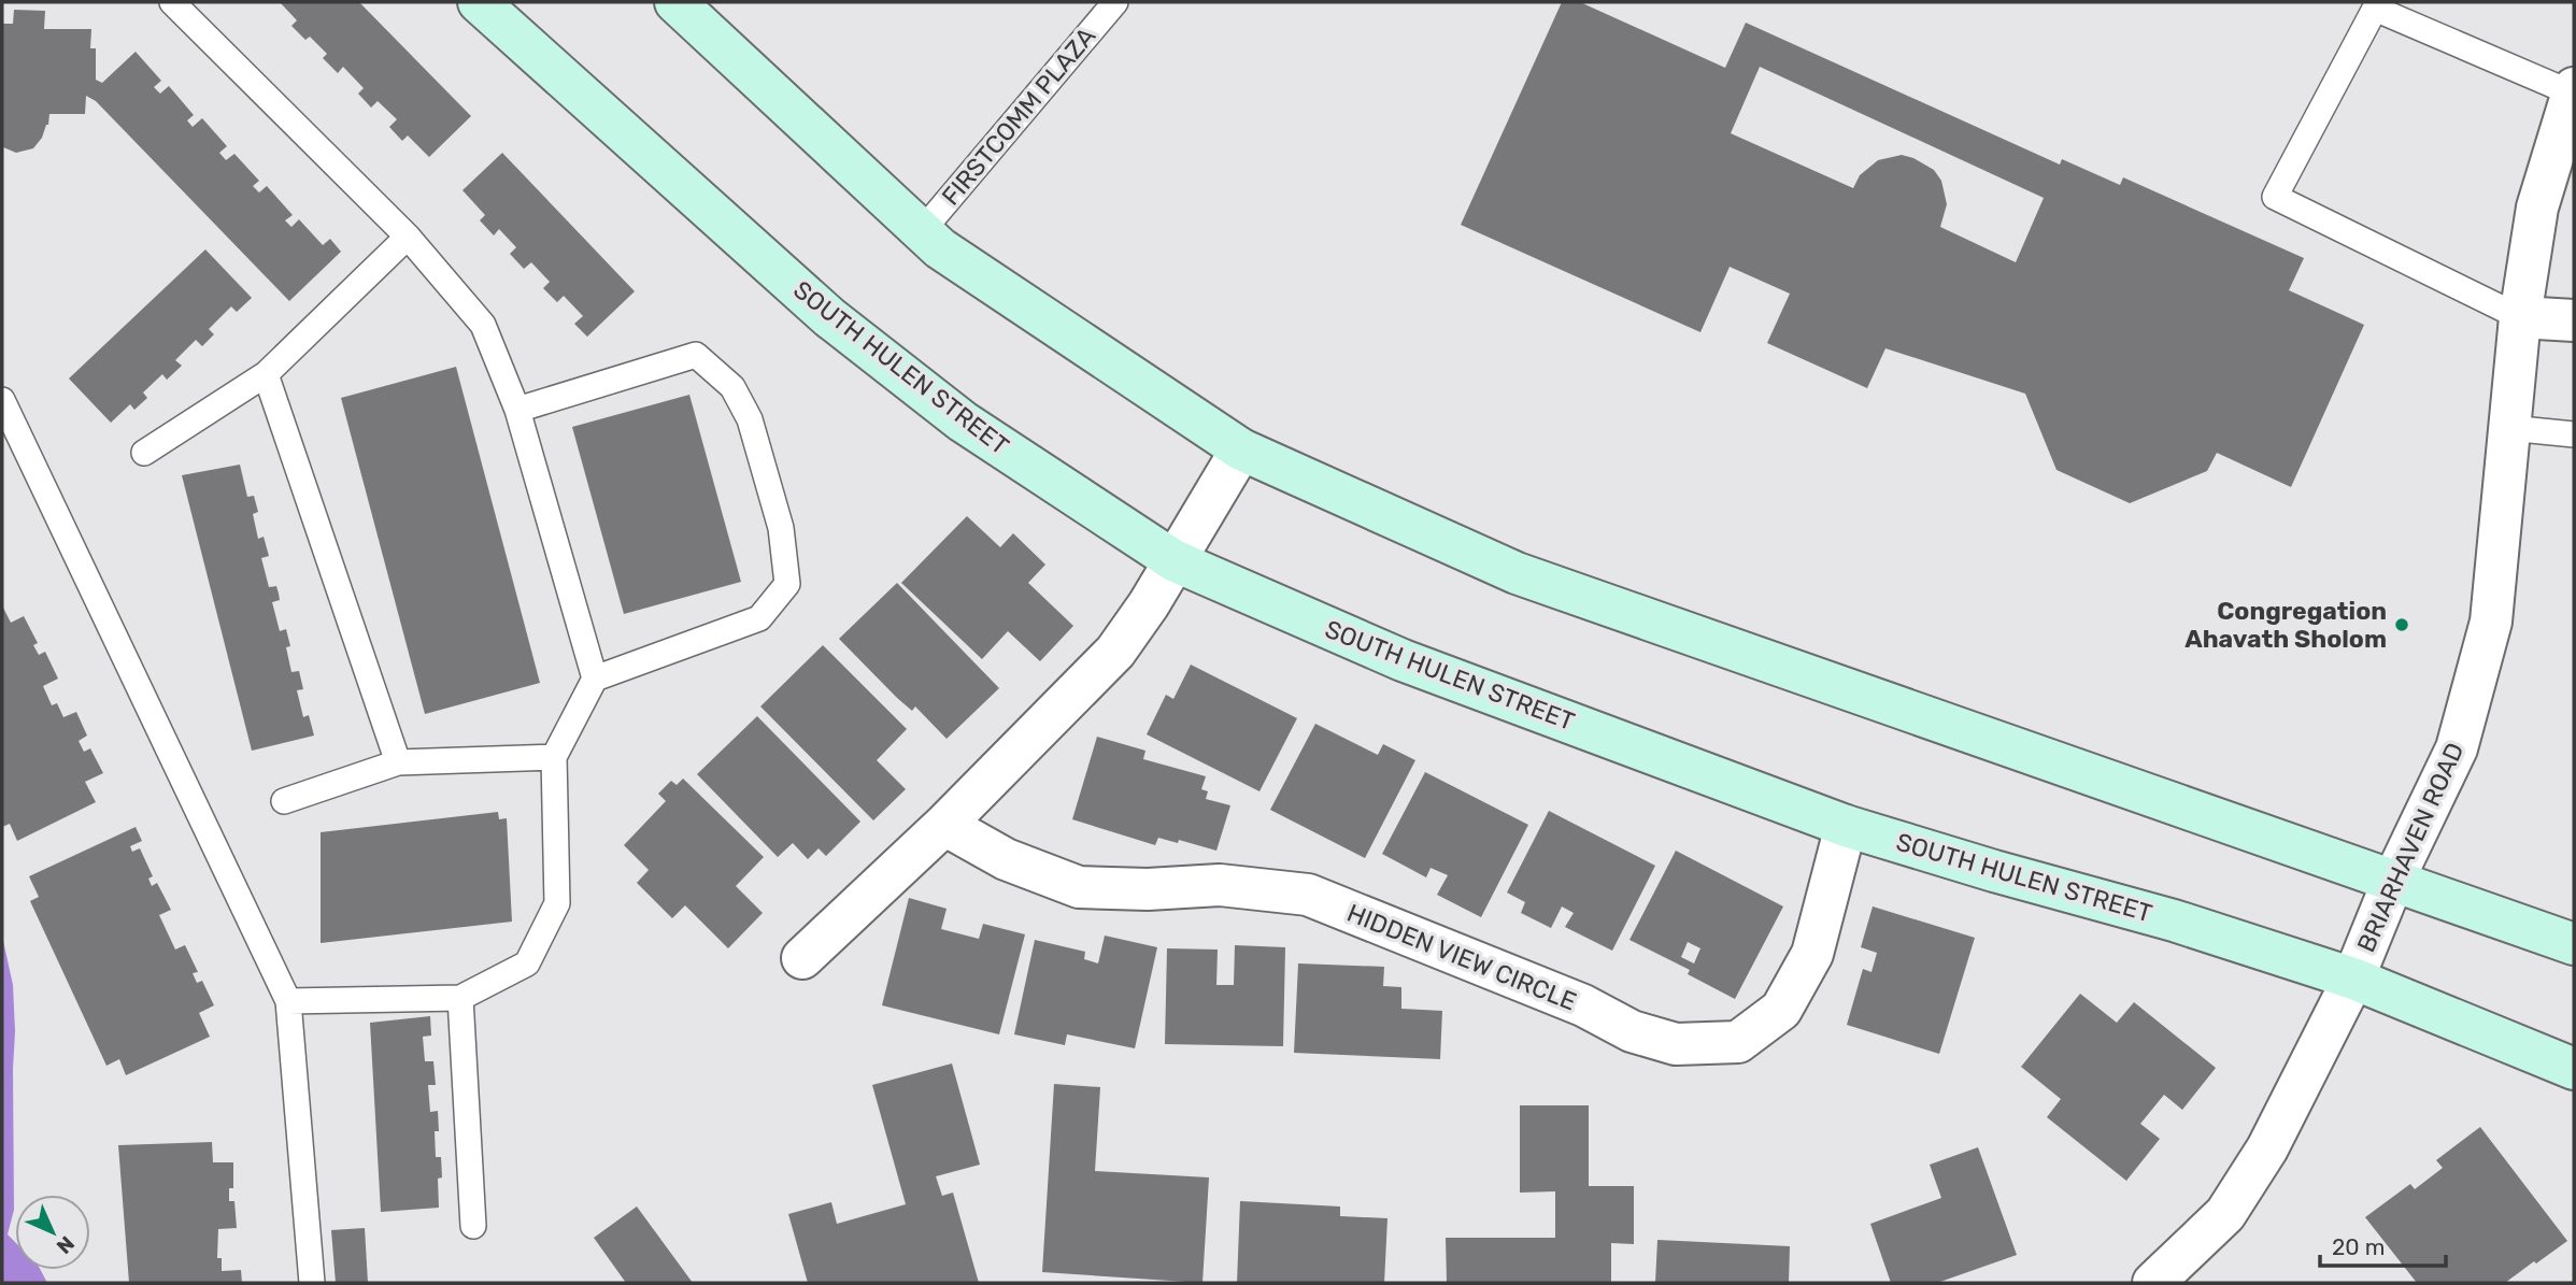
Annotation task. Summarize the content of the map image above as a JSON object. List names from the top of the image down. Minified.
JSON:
{"streets":{"main road":["SOUTH HULEN STREET"],"street":["BRIARHAVEN ROAD","HIDDEN VIEW CIRCLE"],"lane":["FIRSTCOMM PLAZA"]},"crossings":[["SOUTH HULEN STREET","BRIARHAVEN ROAD"],["SOUTH HULEN STREET","HIDDEN VIEW CIRCLE"]],"places":["Congregation Ahavath Sholom"],"scale_bar":"20 m","north":"bottom right"}
